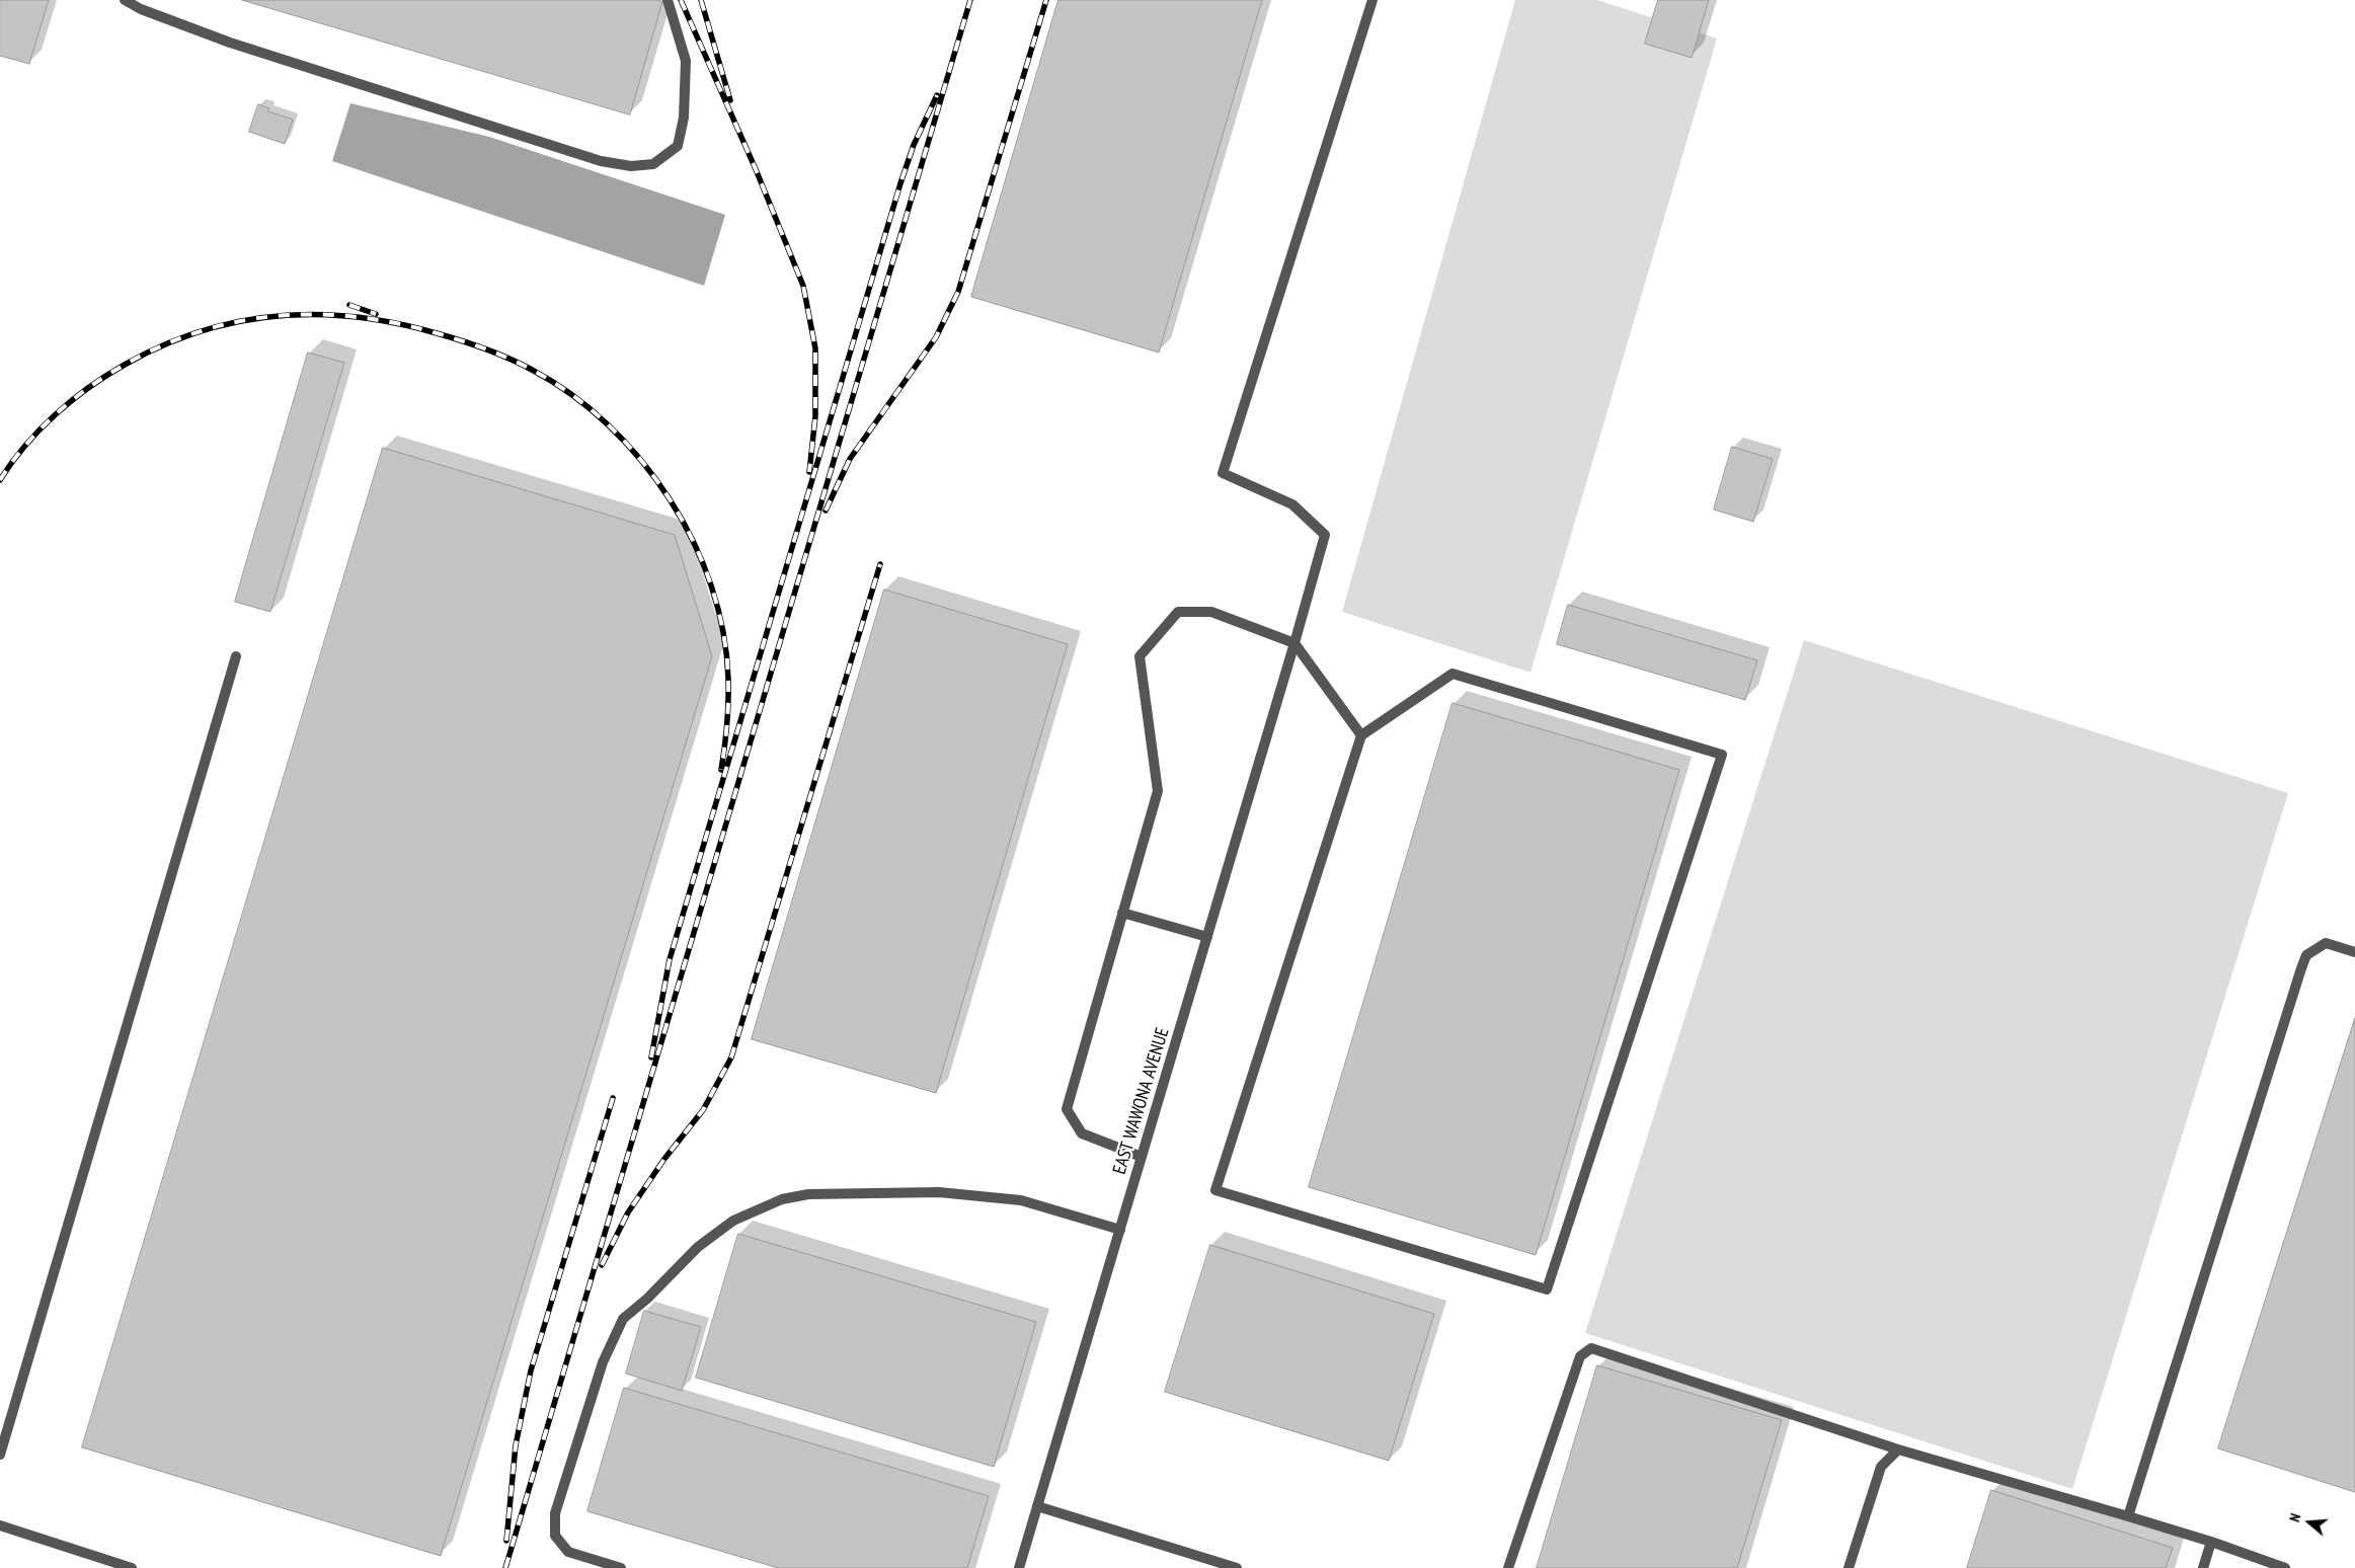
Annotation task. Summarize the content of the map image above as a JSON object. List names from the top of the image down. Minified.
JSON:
{"streets":{"street":["EAST WAWONA AVENUE"]},"north":"left"}
